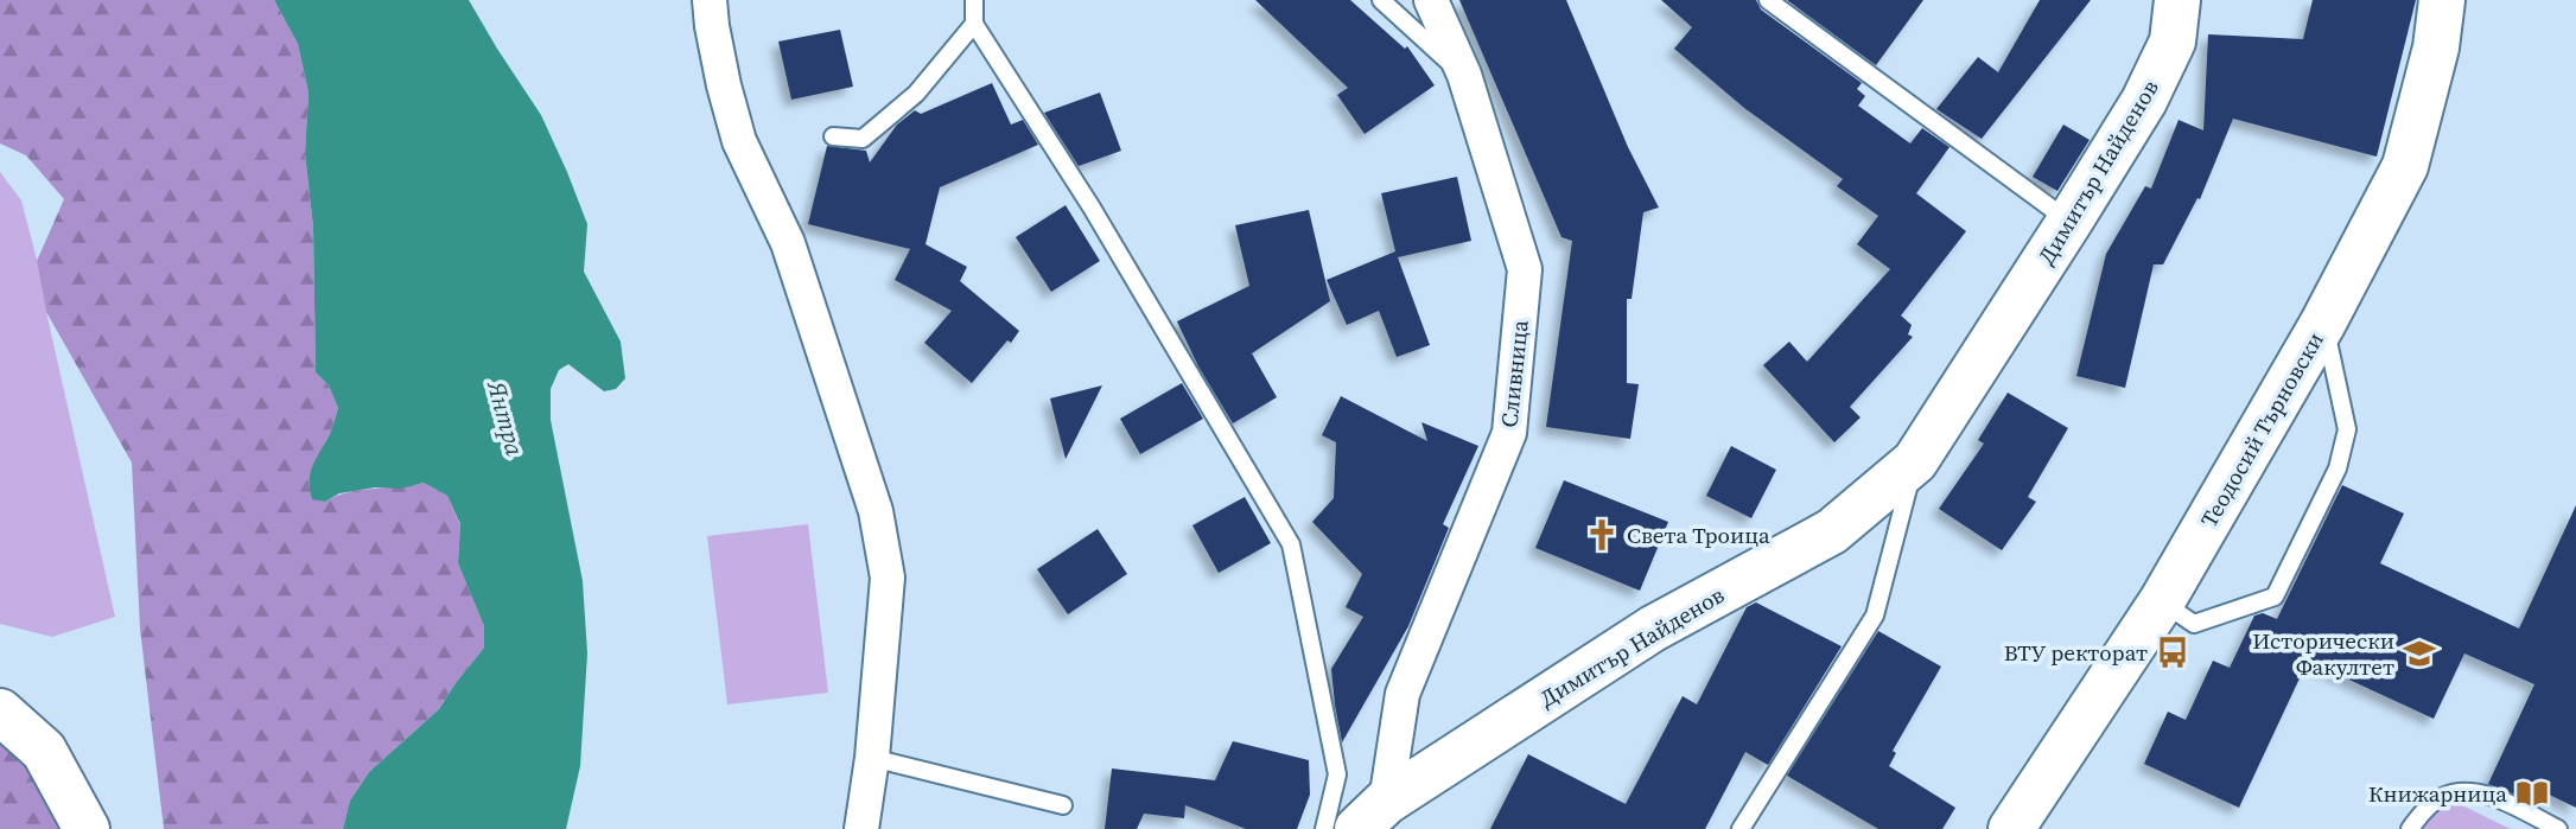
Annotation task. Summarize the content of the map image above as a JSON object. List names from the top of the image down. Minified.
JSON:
{"streets":{"street":["Димитър Найденов","Сливница","Теодосий Търновски"]},"crossings":[["Димитър Найденов","Сливница"]],"water":["Янтра"],"places":{"church":["Света Троица"],"bus stop":["ВТУ ректорат"],"school or university":["Исторически Факултет"],"library":["Книжарница"]}}
